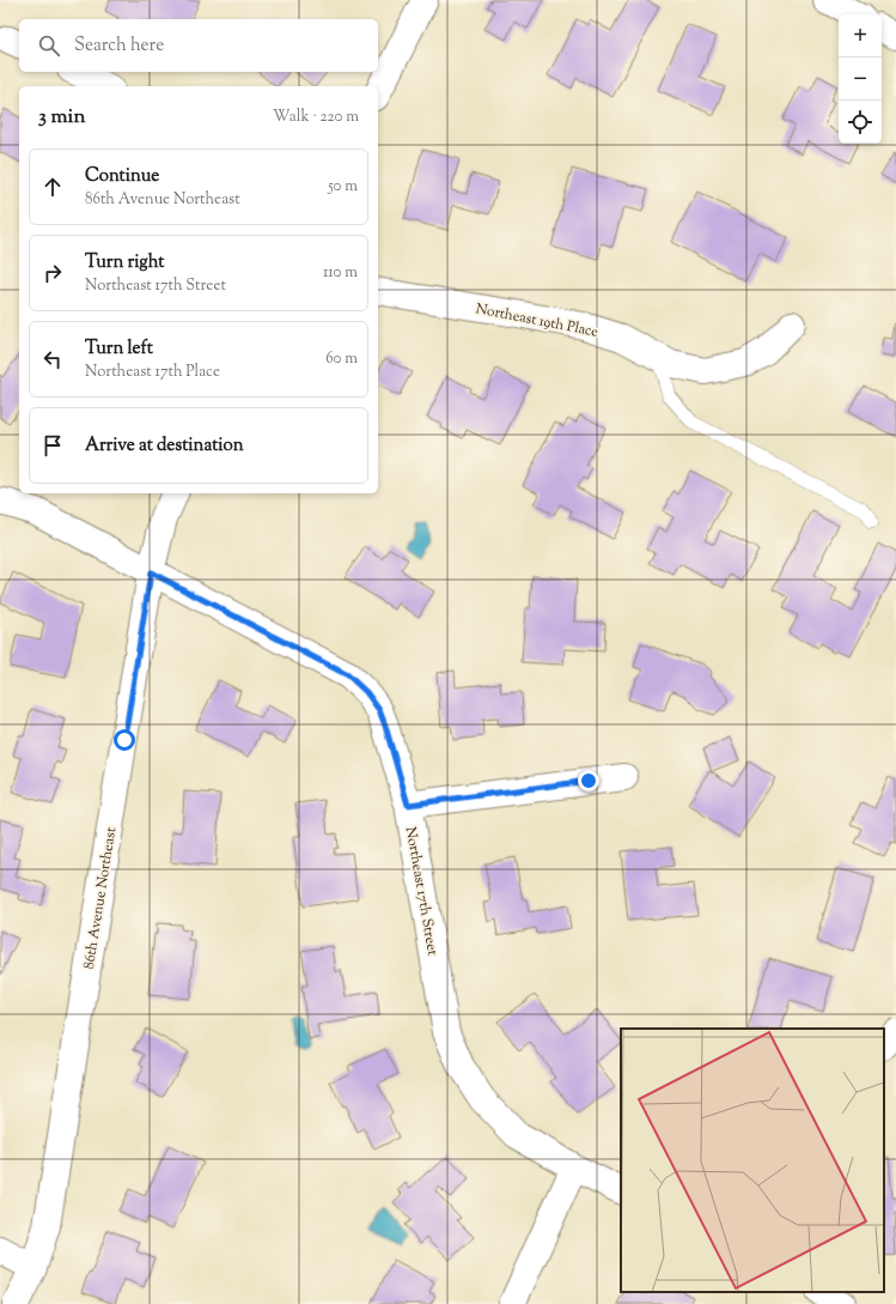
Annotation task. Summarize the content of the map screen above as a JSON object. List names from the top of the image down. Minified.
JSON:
{"streets":{"street":["Northeast 19th Place","Northeast 17th Street","86th Avenue Northeast"]},"crossings":[["Northeast 17th Street","86th Avenue Northeast"]],"page":{"map_buttons":["+","−"],"search":"Search here","heading":["3 min","Walk · 220 m"],"list":[["Continue","86th Avenue Northeast","50 m"],["Turn right","Northeast 17th Street","110 m"],["Turn left","Northeast 17th Place","60 m"],"Arrive at destination"]}}
